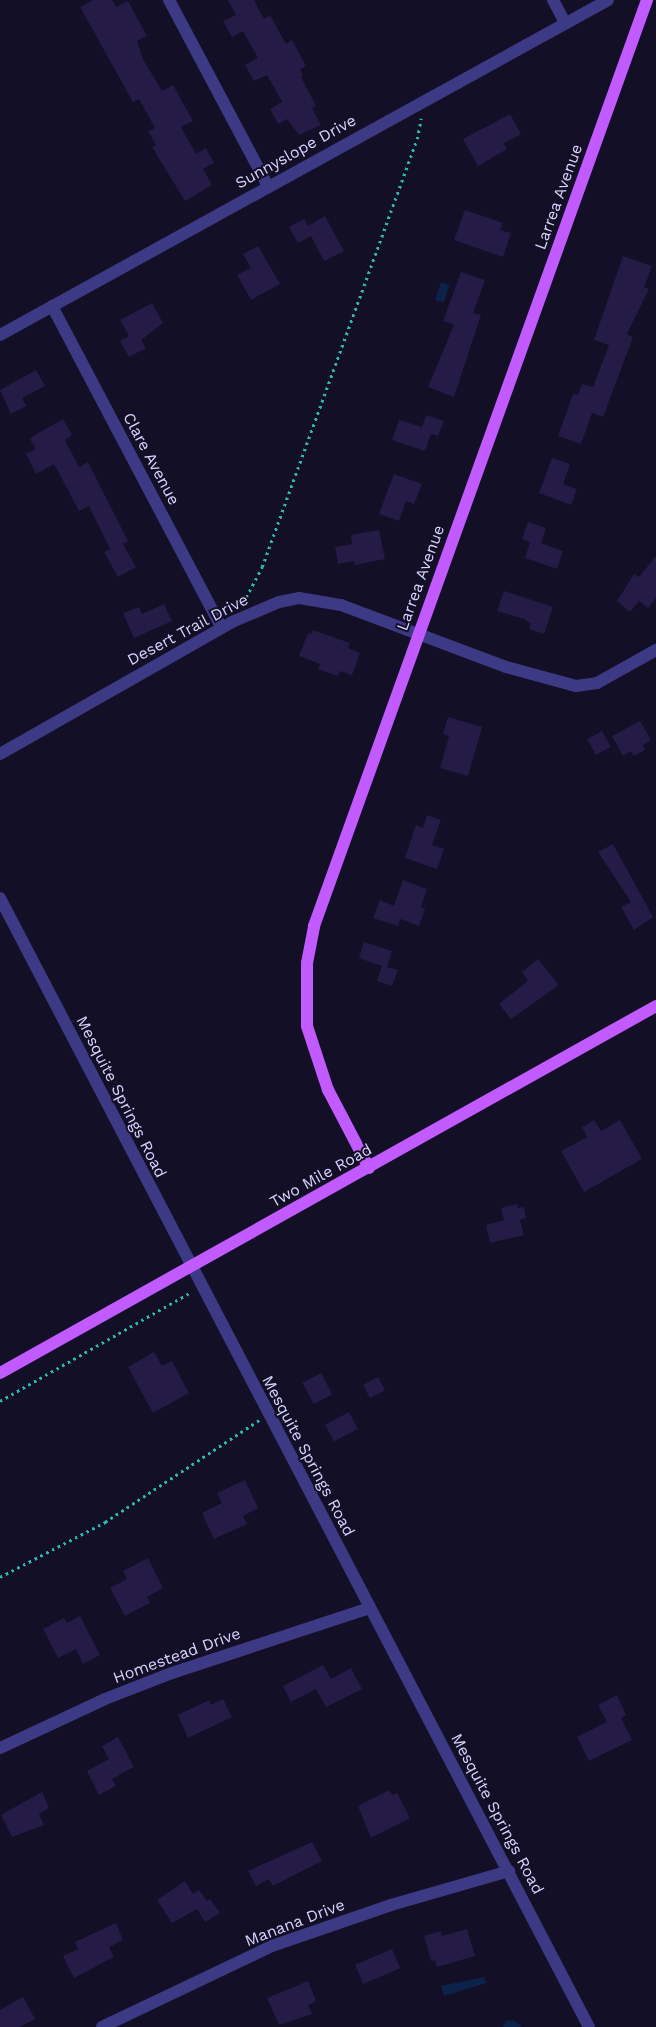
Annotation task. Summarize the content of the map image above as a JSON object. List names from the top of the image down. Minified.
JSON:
{"streets":{"main road":["Larrea Avenue","Two Mile Road"],"street":["Sunnyslope Drive","Clare Avenue","Desert Trail Drive","Mesquite Springs Road","Homestead Drive","Manana Drive"]},"crossings":[["Sunnyslope Drive","Clare Avenue"],["Larrea Avenue","Desert Trail Drive"],["Larrea Avenue","Two Mile Road"],["Clare Avenue","Desert Trail Drive"],["Mesquite Springs Road","Two Mile Road"],["Mesquite Springs Road","Homestead Drive"],["Mesquite Springs Road","Manana Drive"]]}
